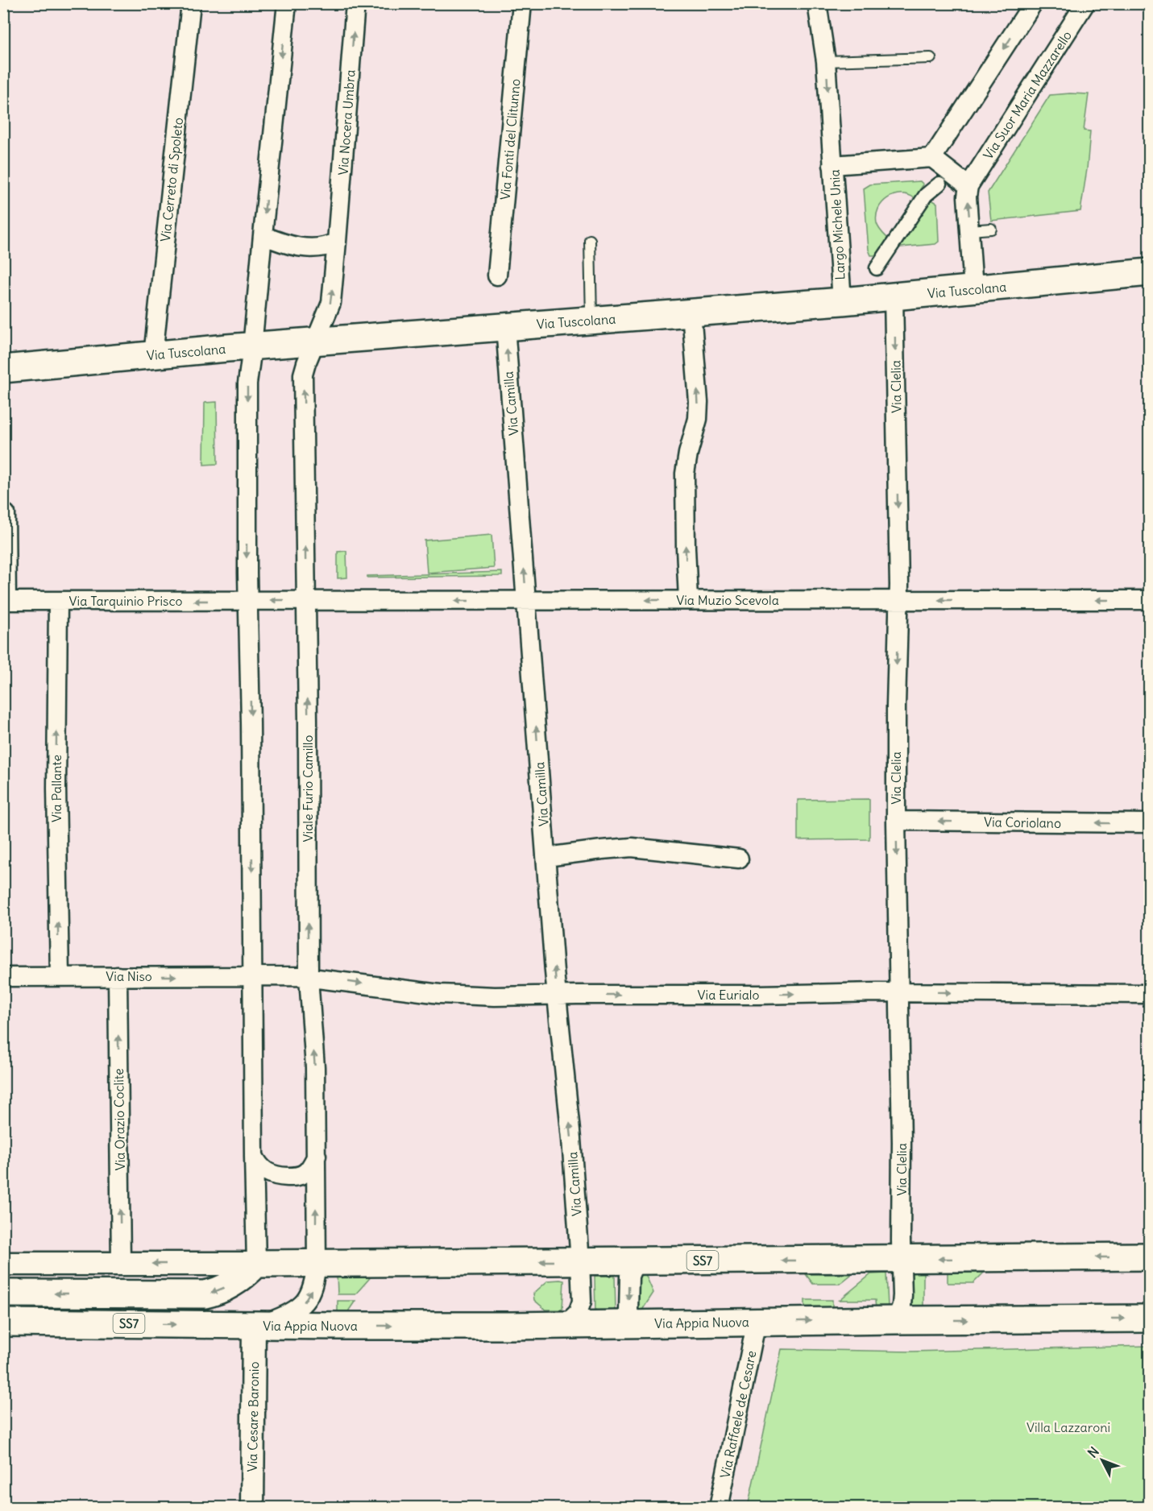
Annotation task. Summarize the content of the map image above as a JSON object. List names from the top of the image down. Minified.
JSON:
{"streets":{"main road":["Via Tuscolana","SS7","Via Appia Nuova"],"street":["Via Suor Maria Mazzarello","Via Nocera Umbra","Via Fonti del Clitunno","Via Cerreto di Spoleto","Largo Michele Unia","Via Clelia","Via Camilla","Via Muzio Scevola","Via Tarquinio Prisco","Via Pallante","Viale Furio Camillo","Via Coriolano","Via Niso","Via Eurialo","Via Orazio Coclite","Via Raffaele de Cesare","Via Cesare Baronio"]},"crossings":[["Via Nocera Umbra","Via Tuscolana"],["Via Nocera Umbra","Viale Furio Camillo"],["Via Cerreto di Spoleto","Via Tuscolana"],["Largo Michele Unia","Via Tuscolana"],["Via Tuscolana","Via Clelia"],["Via Tuscolana","Via Camilla"],["Via Tuscolana","Viale Furio Camillo"],["Via Clelia","Via Muzio Scevola"],["Via Clelia","Via Coriolano"],["Via Clelia","Via Eurialo"],["Via Clelia","SS7"],["Via Clelia","Via Appia Nuova"],["Via Camilla","Via Muzio Scevola"],["Via Camilla","Via Eurialo"],["Via Camilla","SS7"],["Via Camilla","Via Appia Nuova"],["Via Muzio Scevola","Viale Furio Camillo"],["Via Tarquinio Prisco","Via Pallante"],["Via Pallante","Via Niso"],["Viale Furio Camillo","Via Eurialo"],["Viale Furio Camillo","SS7"],["Viale Furio Camillo","Via Appia Nuova"],["Via Niso","Via Orazio Coclite"],["SS7","Via Appia Nuova"],["Via Appia Nuova","Via Raffaele de Cesare"],["Via Appia Nuova","Via Cesare Baronio"]],"one_way":["Via Clelia","Via Camilla","Via Muzio Scevola","Via Tarquinio Prisco","Via Pallante","Via Coriolano","Via Niso","Via Eurialo","Via Appia Nuova"],"parks":["Villa Lazzaroni"],"north":"top left"}
